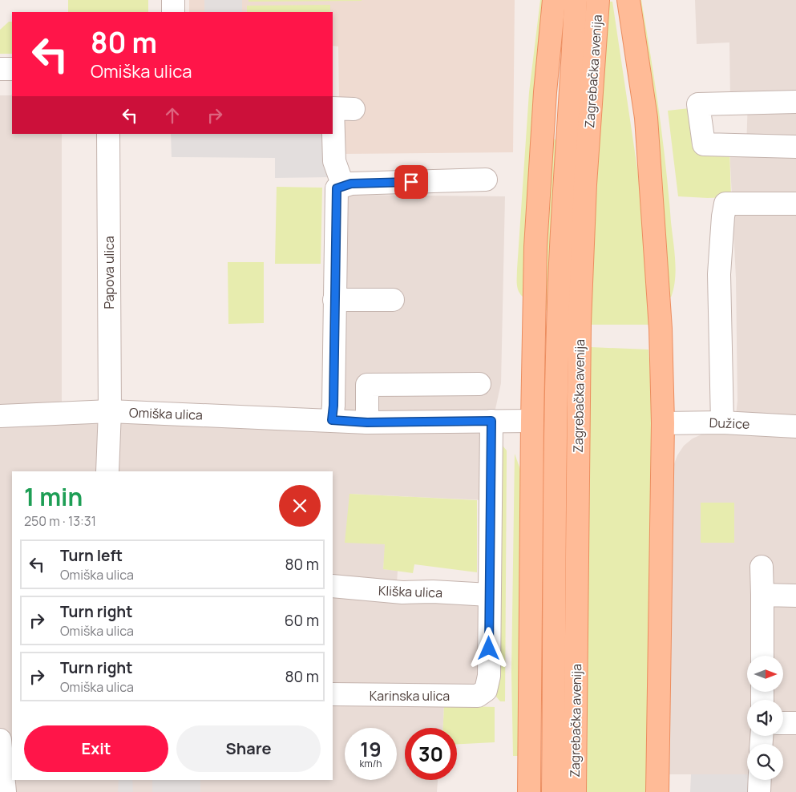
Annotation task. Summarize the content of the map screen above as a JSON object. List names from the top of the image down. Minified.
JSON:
{"streets":{"main road":["Zagrebačka avenija"],"street":["Papova ulica","Omiška ulica","Dužice","Kliška ulica","Karinska ulica"]},"crossings":[["Papova ulica","Omiška ulica"],["Kliška ulica","Karinska ulica"]],"north":"right","page":{"turn":["80 m","Omiška ulica"],"heading":["1 min","250 m · 13:31"],"list":[{"name":"Turn left","note":"Omiška ulica","value":"80 m"},{"name":"Turn right","note":"Omiška ulica","value":"60 m"},{"name":"Turn right","note":"Omiška ulica","value":"80 m"}],"buttons":["Exit","Share"],"speed":"19 km/h","limit":"30"}}
